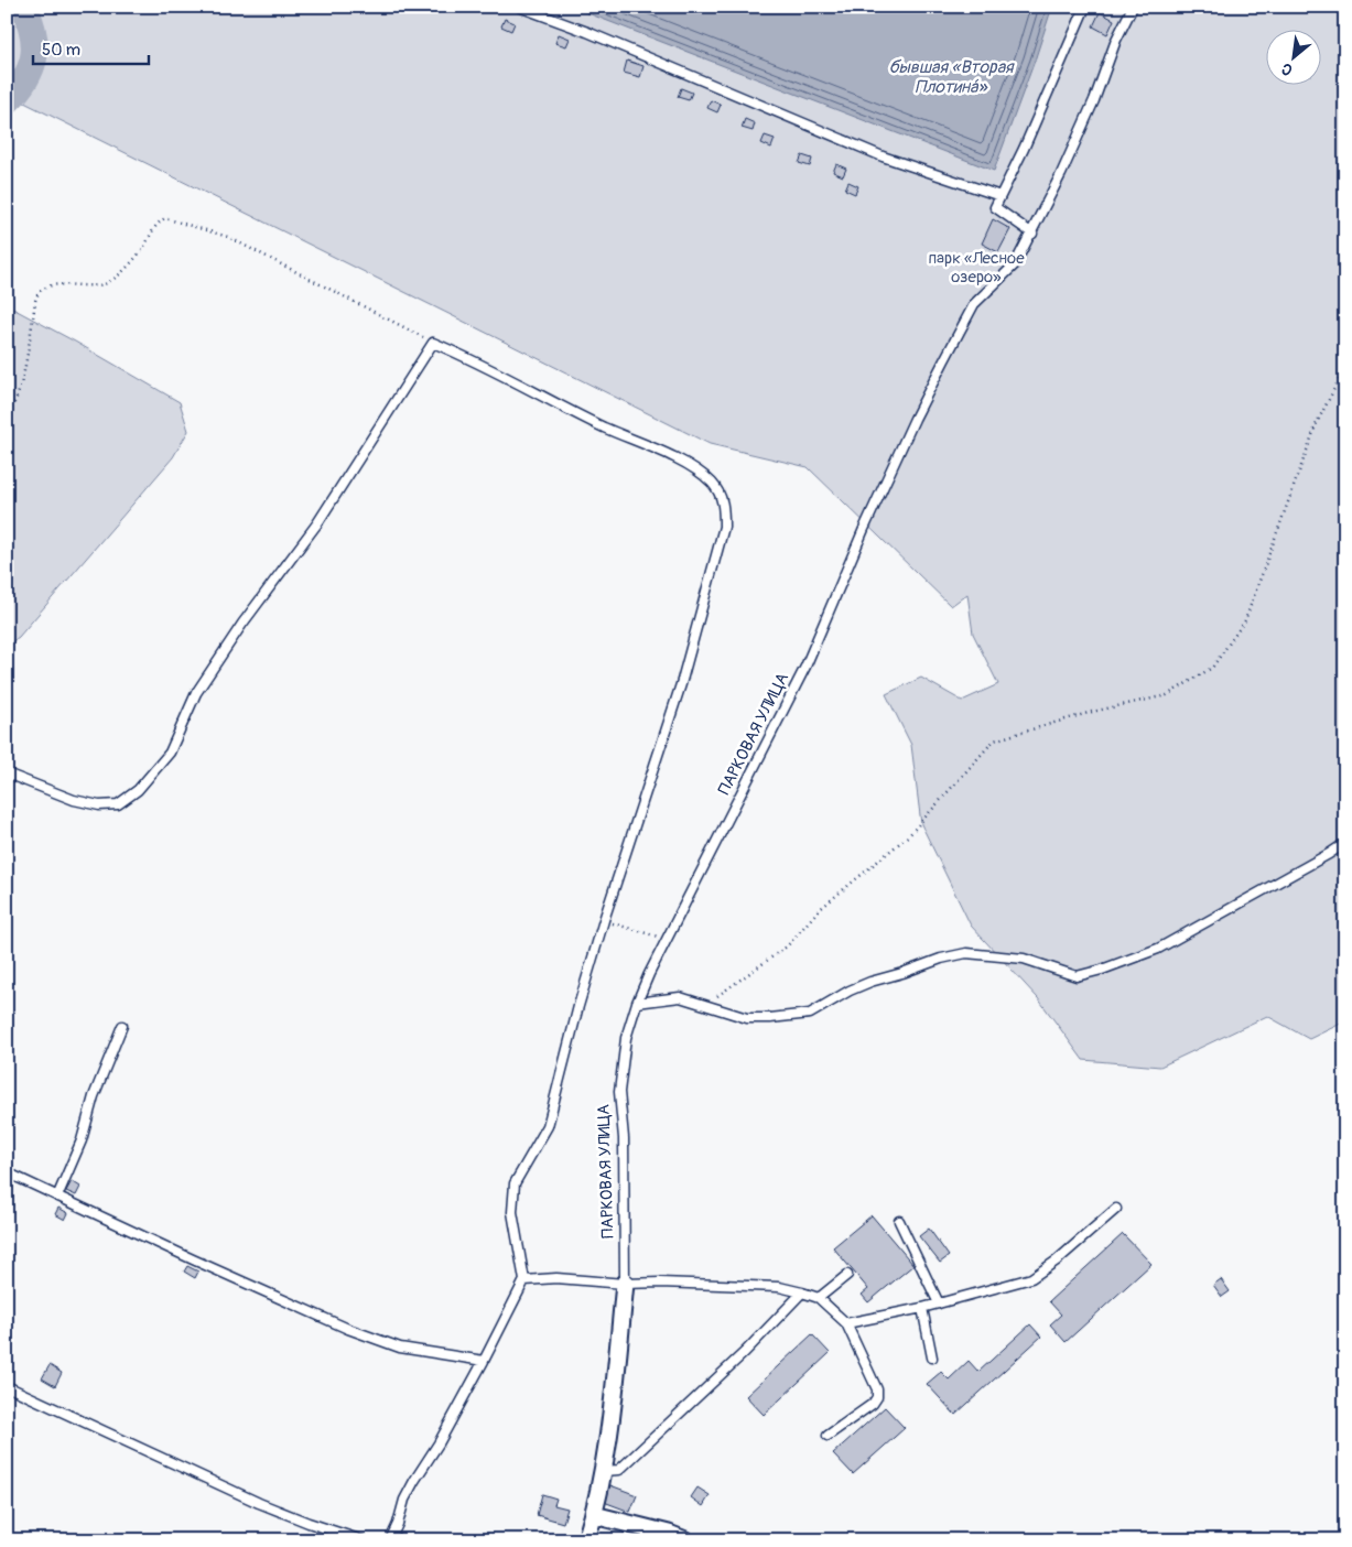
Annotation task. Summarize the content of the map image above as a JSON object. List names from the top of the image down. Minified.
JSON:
{"streets":{"lane":["ПАРКОВАЯ УЛИЦА"]},"water":["бывшая «Вторая Плотинá»"],"parks":["парк «Лесное озеро»"],"scale_bar":"50 m","north":"bottom left"}
